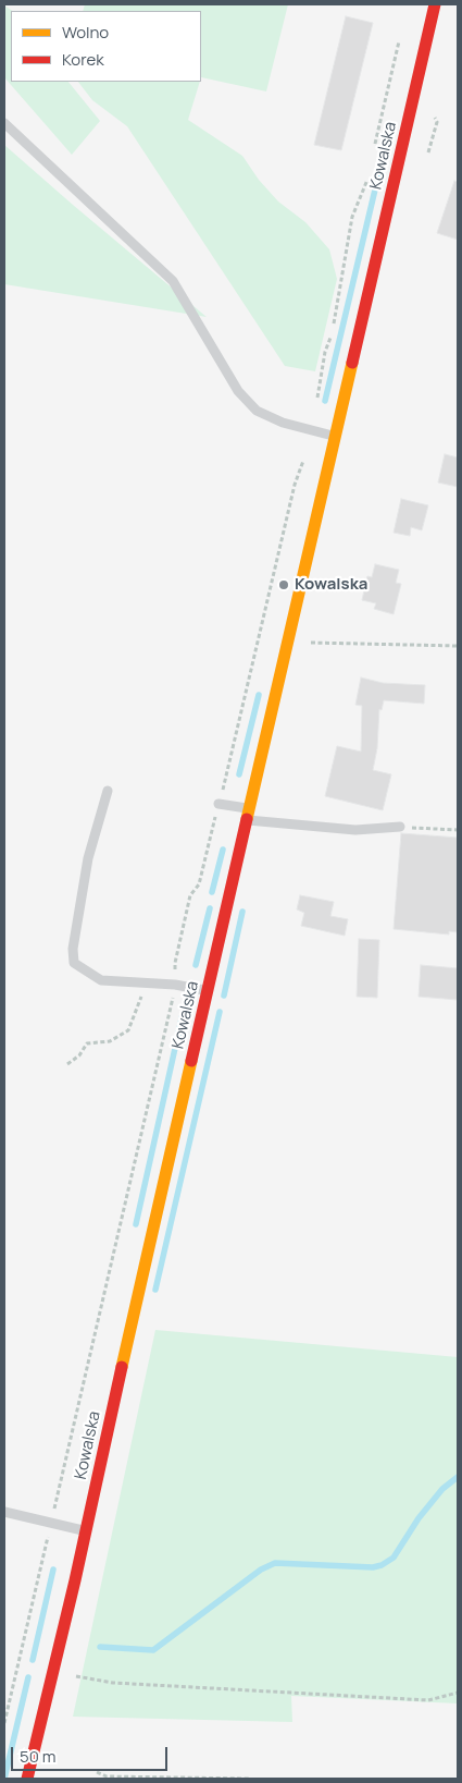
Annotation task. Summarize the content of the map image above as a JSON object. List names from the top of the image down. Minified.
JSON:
{"streets":{"street":["Kowalska"]},"places":["Kowalska"],"legend":["Wolno","Korek"],"scale_bar":"50 m"}
